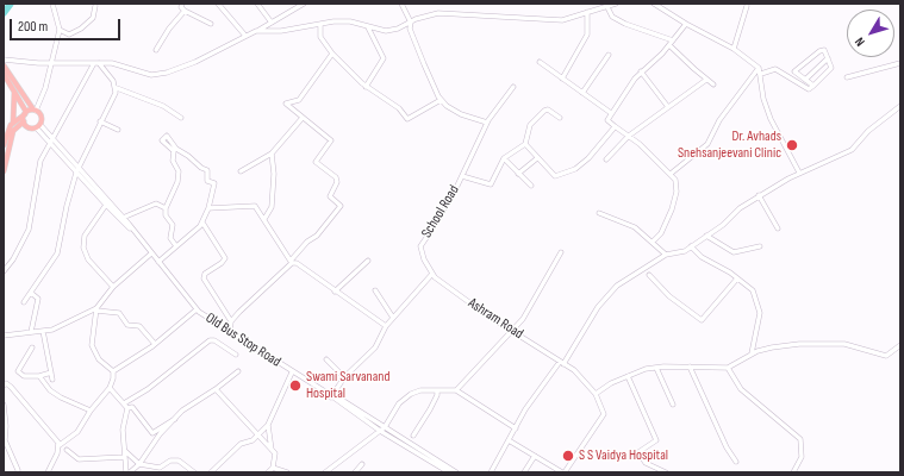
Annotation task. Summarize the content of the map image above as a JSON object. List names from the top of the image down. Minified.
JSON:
{"streets":{"street":["School Road","Ashram Road","Old Bus Stop Road"]},"crossings":[["School Road","Ashram Road"]],"places":["Dr. Avhads Snehsanjeevani Clinic","Swami Sarvanand Hospital","S S Vaidya Hospital"],"scale_bar":"200 m","north":"bottom left"}
